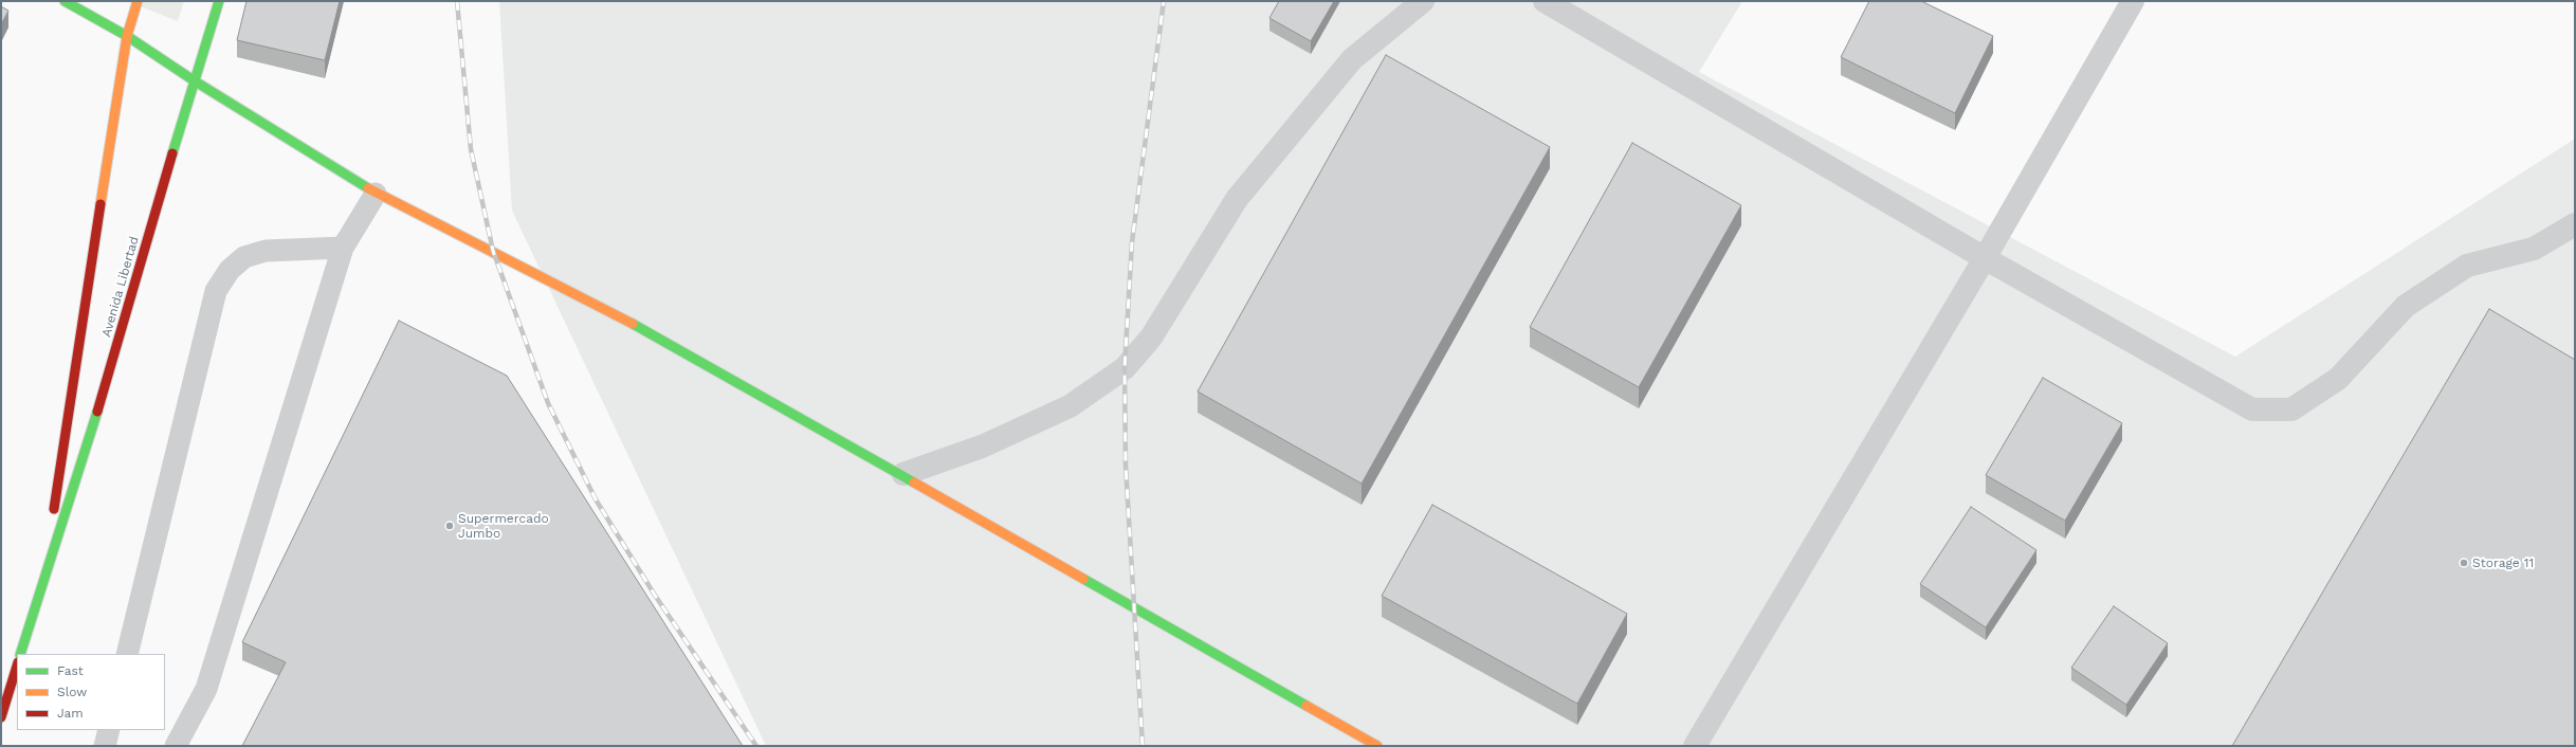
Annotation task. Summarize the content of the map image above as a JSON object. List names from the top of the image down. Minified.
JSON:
{"streets":{"main road":["Avenida Libertad"]},"places":["Supermercado Jumbo","Storage 11"],"legend":["Fast","Slow","Jam"]}
